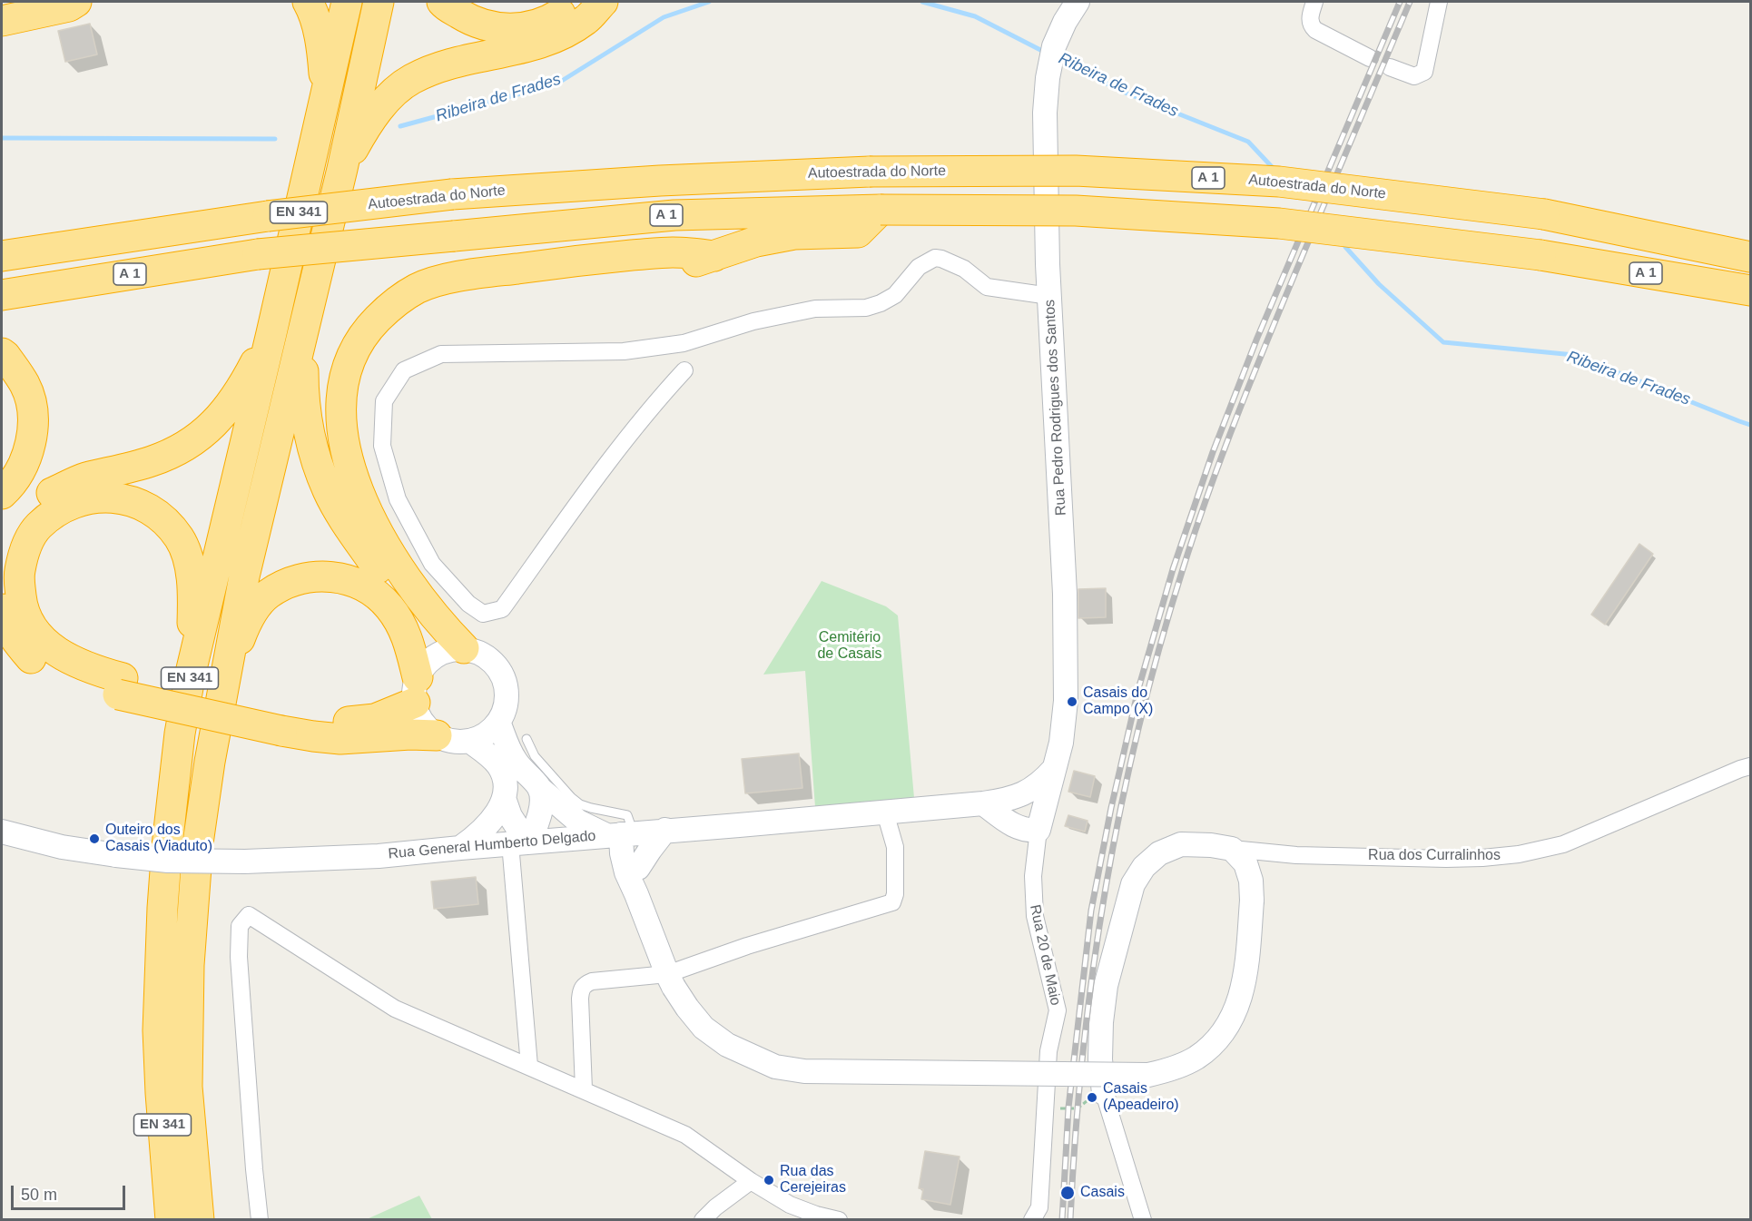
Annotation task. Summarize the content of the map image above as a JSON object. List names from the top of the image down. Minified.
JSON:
{"streets":{"highway":["Autoestrada do Norte","A 1","EN 341"],"street":["Rua Pedro Rodrigues dos Santos","Rua General Humberto Delgado","Rua dos Curralinhos","Rua 20 de Maio"]},"crossings":[["Rua Pedro Rodrigues dos Santos","Rua General Humberto Delgado"],["Rua Pedro Rodrigues dos Santos","Rua 20 de Maio"]],"water":["Ribeira de Frades"],"parks":["Cemitério de Casais"],"places":["Casais do Campo (X)","Outeiro dos Casais (Viaduto)","Casais (Apeadeiro)","Rua das Cerejeiras","Casais"],"scale_bar":"50 m"}
